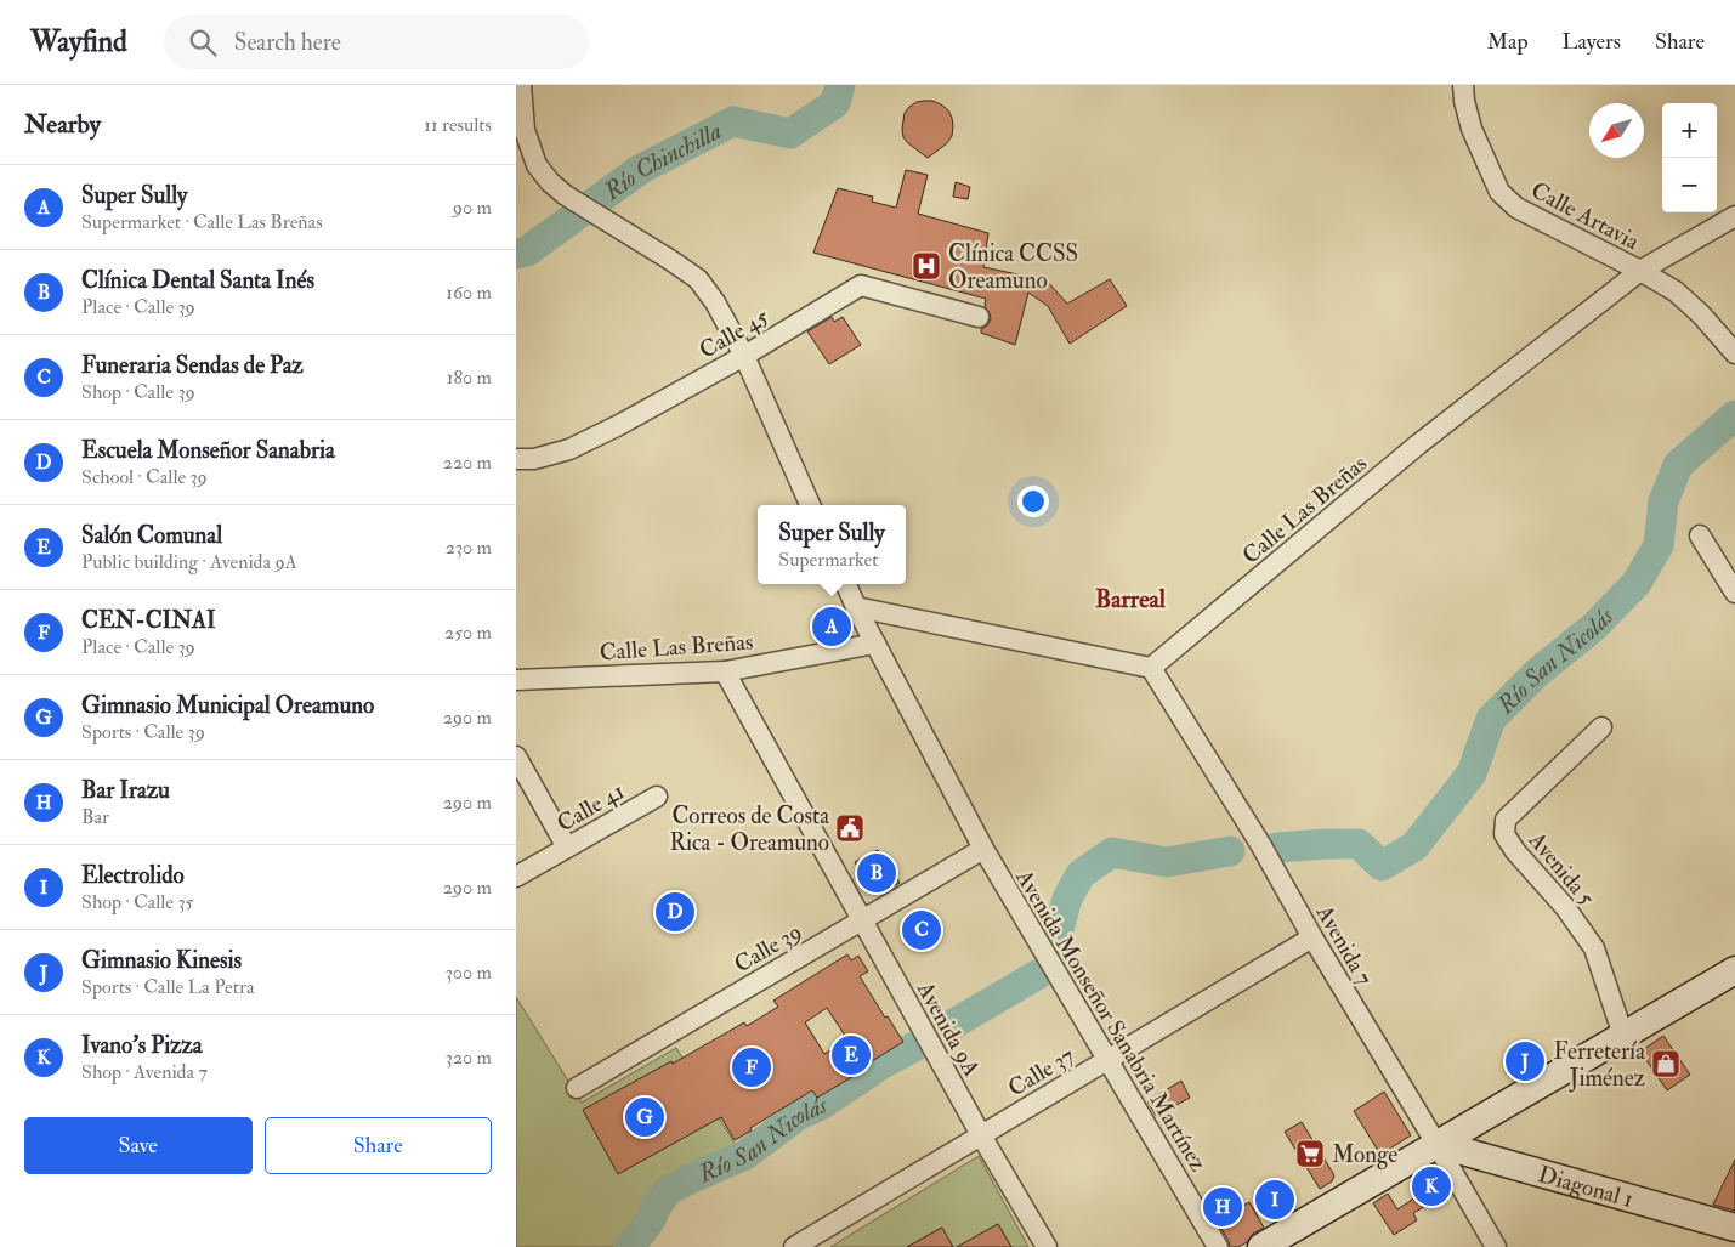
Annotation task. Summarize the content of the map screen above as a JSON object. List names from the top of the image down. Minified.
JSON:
{"streets":{"main road":["Diagonal 1"],"street":["Calle Artavia","Calle 45","Calle Las Breñas","Calle 41","Avenida 5","Avenida 7","Calle 39","Avenida Monseñor Sanabria Martínez","Avenida 9A","Calle 37"]},"crossings":[["Calle Artavia","Calle Las Breñas"],["Calle Las Breñas","Avenida 7"],["Calle Las Breñas","Avenida Monseñor Sanabria Martínez"],["Calle Las Breñas","Avenida 9A"],["Avenida 7","Calle 37"],["Avenida 7","Diagonal 1"],["Calle 39","Avenida Monseñor Sanabria Martínez"],["Calle 39","Avenida 9A"],["Avenida Monseñor Sanabria Martínez","Calle 37"],["Avenida 9A","Calle 37"]],"districts":["Barreal"],"water":["Río Chinchilla","Río San Nicolás"],"places":{"hospital":["Clínica CCSS Oreamuno"],"public building":["Correos de Costa Rica - Oreamuno"],"shop":["Ferretería Jiménez"],"supermarket":["Monge"]},"north":"bottom left","page":{"header":"Wayfind","search":"Search here","nav":["Map","Layers","Share"],"heading":["Nearby","11 results"],"map_buttons":["+","−"],"list":[{"mark":"A","name":"Super Sully","note":"Supermarket · Calle Las Breñas","value":"90 m"},{"mark":"B","name":"Clínica Dental Santa Inés","note":"Place · Calle 39","value":"160 m"},{"mark":"C","name":"Funeraria Sendas de Paz","note":"Shop · Calle 39","value":"180 m"},{"mark":"D","name":"Escuela Monseñor Sanabria","note":"School · Calle 39","value":"220 m"},{"mark":"E","name":"Salón Comunal","note":"Public building · Avenida 9A","value":"230 m"},{"mark":"F","name":"CEN-CINAI","note":"Place · Calle 39","value":"250 m"},{"mark":"G","name":"Gimnasio Municipal Oreamuno","note":"Sports · Calle 39","value":"290 m"},{"mark":"H","name":"Bar Irazu","note":"Bar","value":"290 m"},{"mark":"I","name":"Electrolido","note":"Shop · Calle 35","value":"290 m"},{"mark":"J","name":"Gimnasio Kinesis","note":"Sports · Calle La Petra","value":"300 m"},{"mark":"K","name":"Ivano's Pizza","note":"Shop · Avenida 7","value":"320 m"}],"popup":["Super Sully","Supermarket"],"pins":["A","B","D","C","E","J","F","G","K","I","H"],"buttons":["Save","Share"]}}
